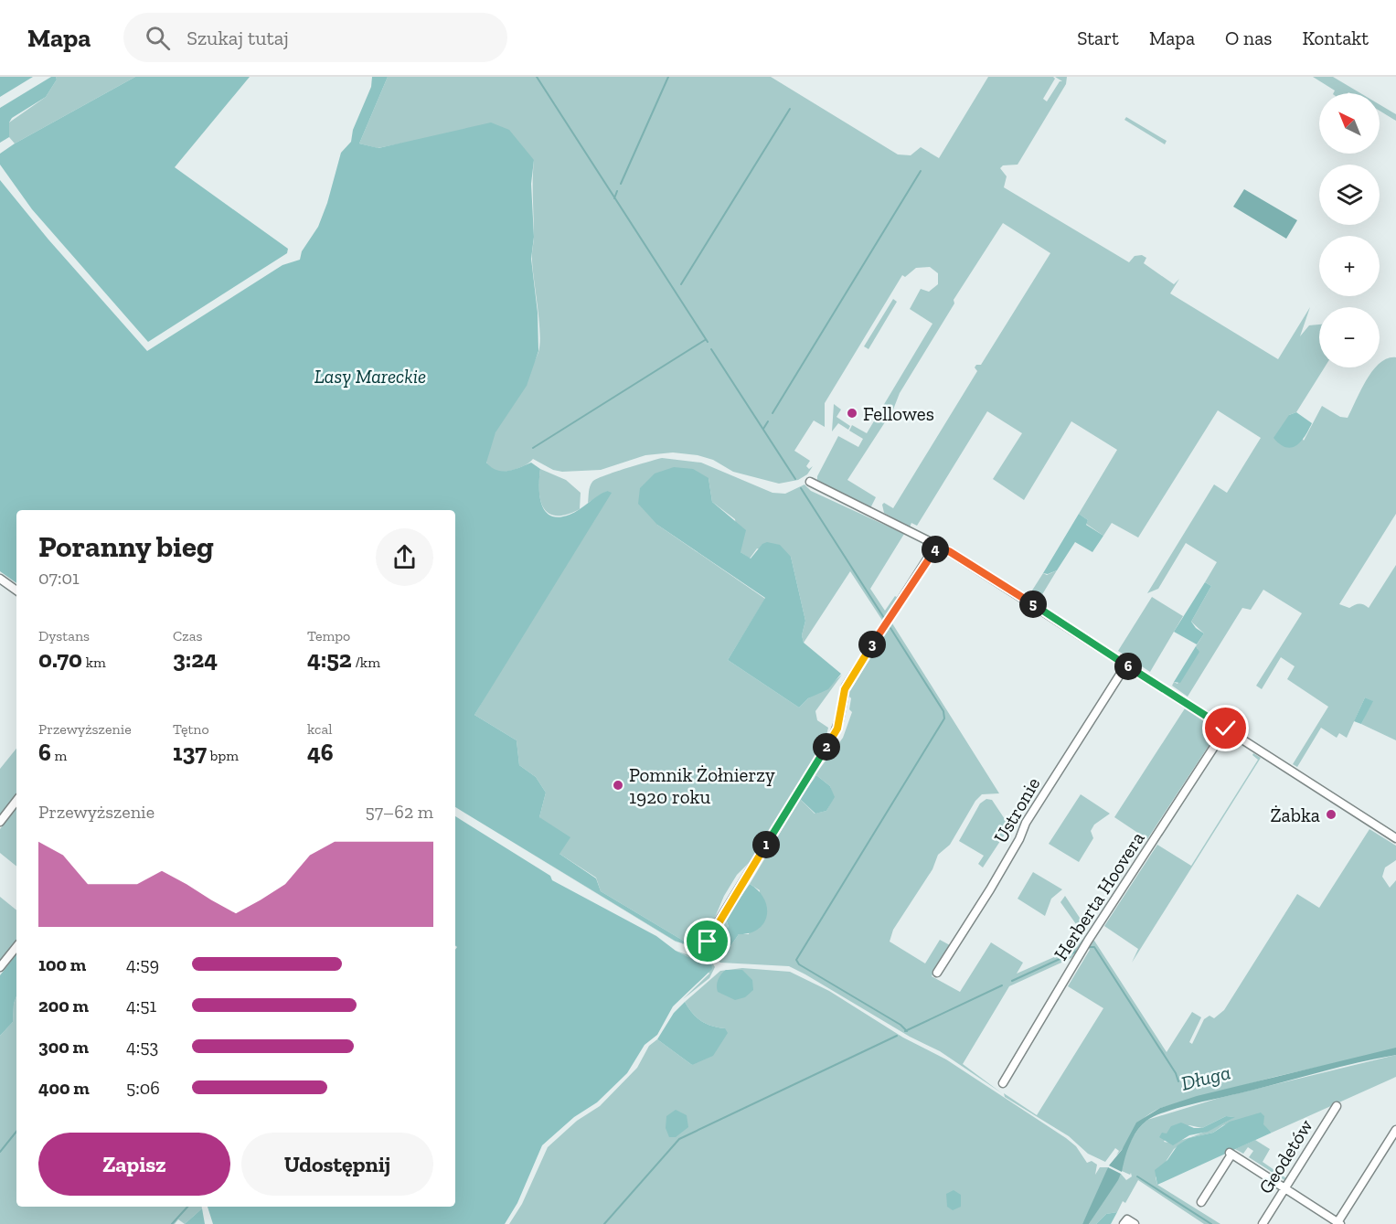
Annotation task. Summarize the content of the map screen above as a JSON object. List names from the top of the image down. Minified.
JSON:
{"streets":{"street":["Ustronie","Herberta Hoovera","Geodetów"]},"water":["Długa"],"parks":["Lasy Mareckie"],"places":["Fellowes","Pomnik Żołnierzy 1920 roku","Żabka"],"north":"top left","page":{"header":"Mapa","search":"Szukaj tutaj","nav":["Start","Mapa","O nas","Kontakt"],"map_buttons":["+","−"],"heading":["Poranny bieg","07:01"],"pins":["4","5","3","6","2","1"],"stats":[["Dystans","0.70 km"],["Czas","3:24"],["Tempo","4:52 /km"],["Przewyższenie","6 m"],["Tętno","137 bpm"],["kcal","46"]],"chart":["Przewyższenie","57–62 m"],"list":[{"name":"100 m","note":"4:59"},{"name":"200 m","note":"4:51"},{"name":"300 m","note":"4:53"},{"name":"400 m","note":"5:06"}],"buttons":["Zapisz","Udostępnij"]}}
